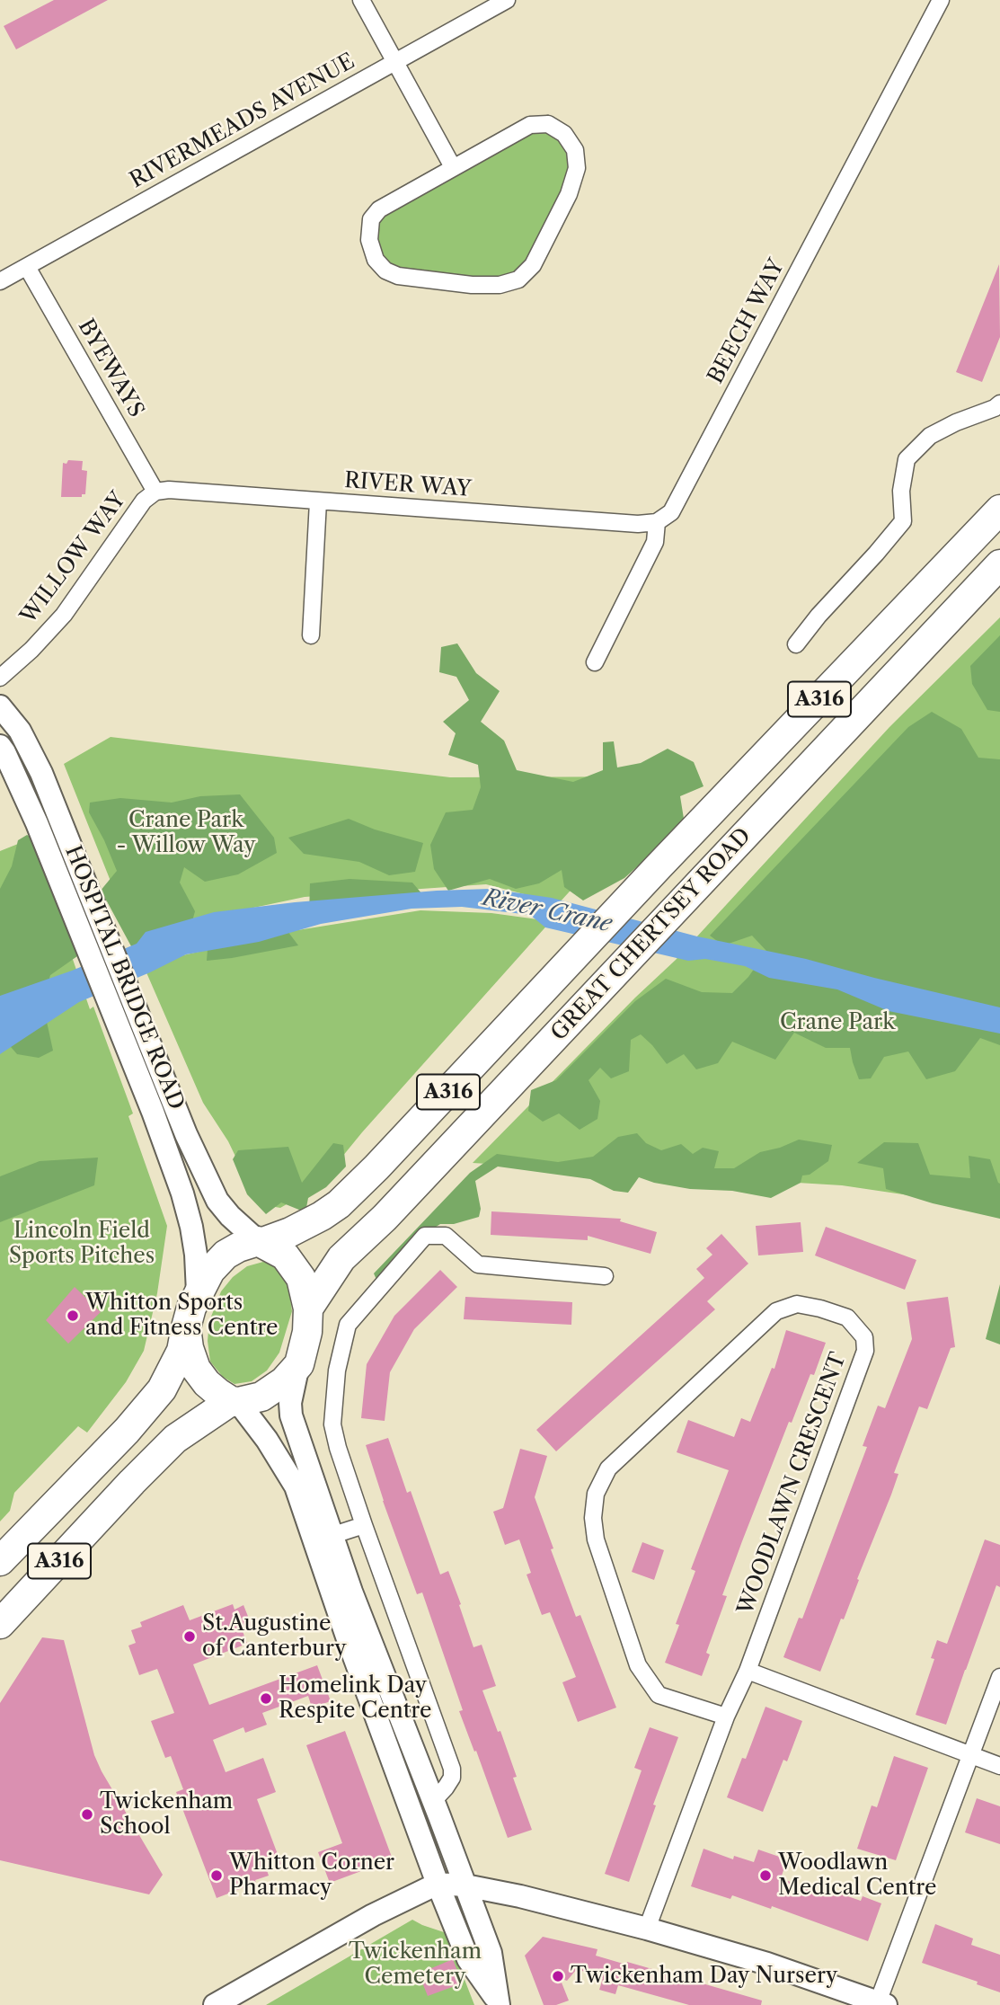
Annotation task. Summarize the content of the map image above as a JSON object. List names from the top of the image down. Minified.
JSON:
{"streets":{"highway":["A316","GREAT CHERTSEY ROAD"],"main road":["HOSPITAL BRIDGE ROAD"],"street":["RIVERMEADS AVENUE","BEECH WAY","BYEWAYS","RIVER WAY","WILLOW WAY","WOODLAWN CRESCENT"]},"crossings":[["RIVERMEADS AVENUE","BYEWAYS"],["BEECH WAY","RIVER WAY"],["BYEWAYS","RIVER WAY"],["BYEWAYS","WILLOW WAY"],["RIVER WAY","WILLOW WAY"],["A316","GREAT CHERTSEY ROAD"],["A316","HOSPITAL BRIDGE ROAD"],["GREAT CHERTSEY ROAD","HOSPITAL BRIDGE ROAD"]],"water":["River Crane"],"parks":["Crane Park - Willow Way","Crane Park","Lincoln Field Sports Pitches","Twickenham Cemetery"],"places":["Whitton Sports and Fitness Centre","St.Augustine of Canterbury","Homelink Day Respite Centre","Twickenham School","Whitton Corner Pharmacy","Woodlawn Medical Centre","Twickenham Day Nursery"]}
